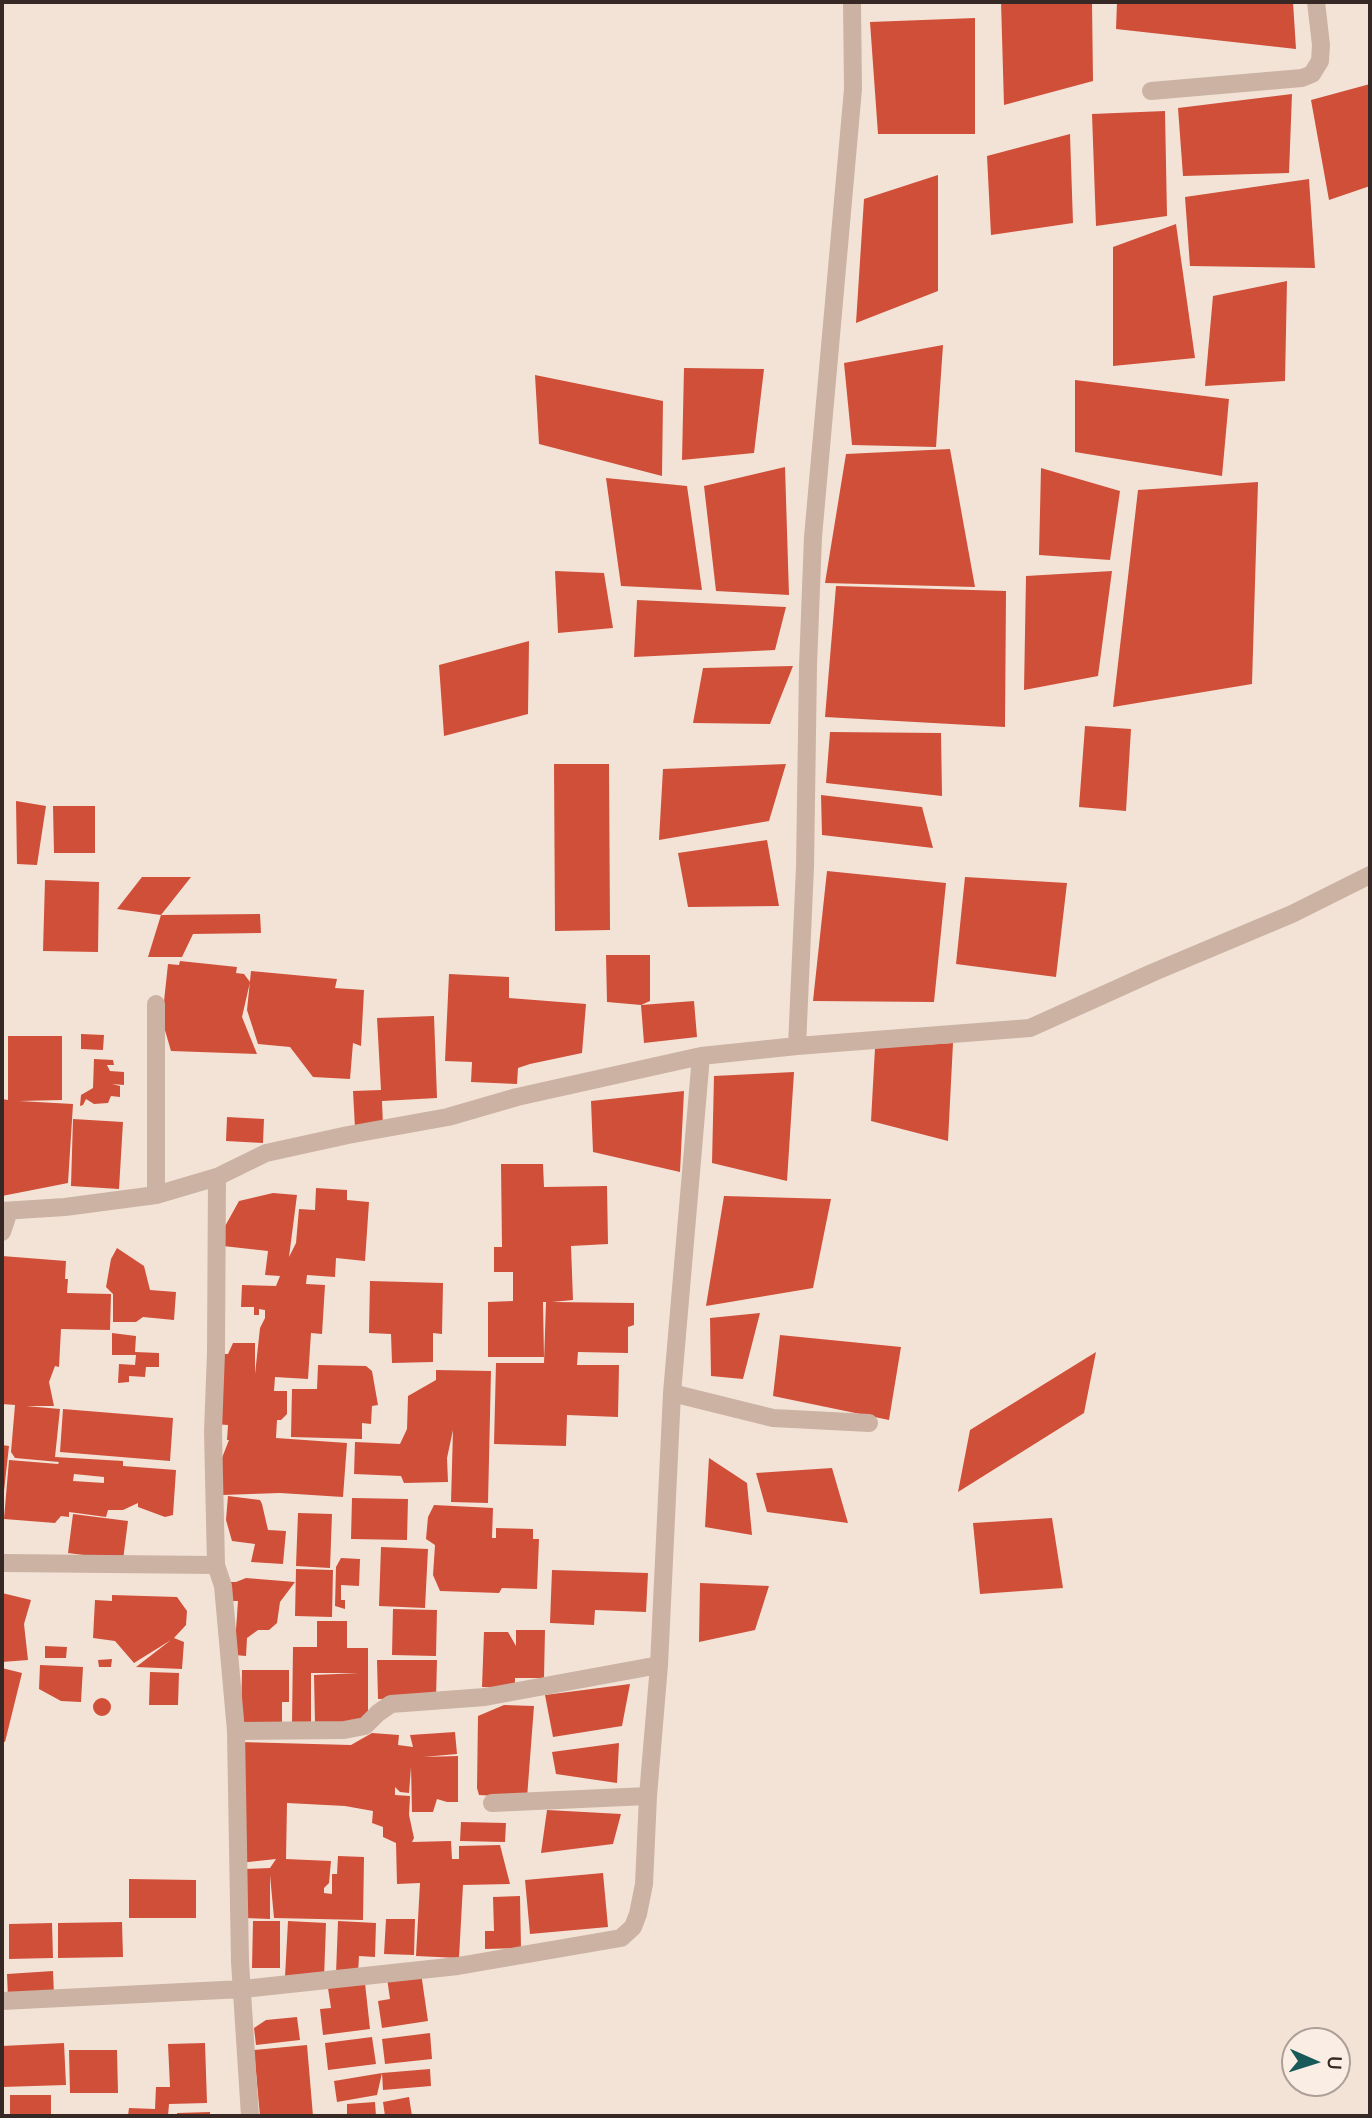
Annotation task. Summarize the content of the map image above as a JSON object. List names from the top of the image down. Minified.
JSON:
{"north":"right"}
